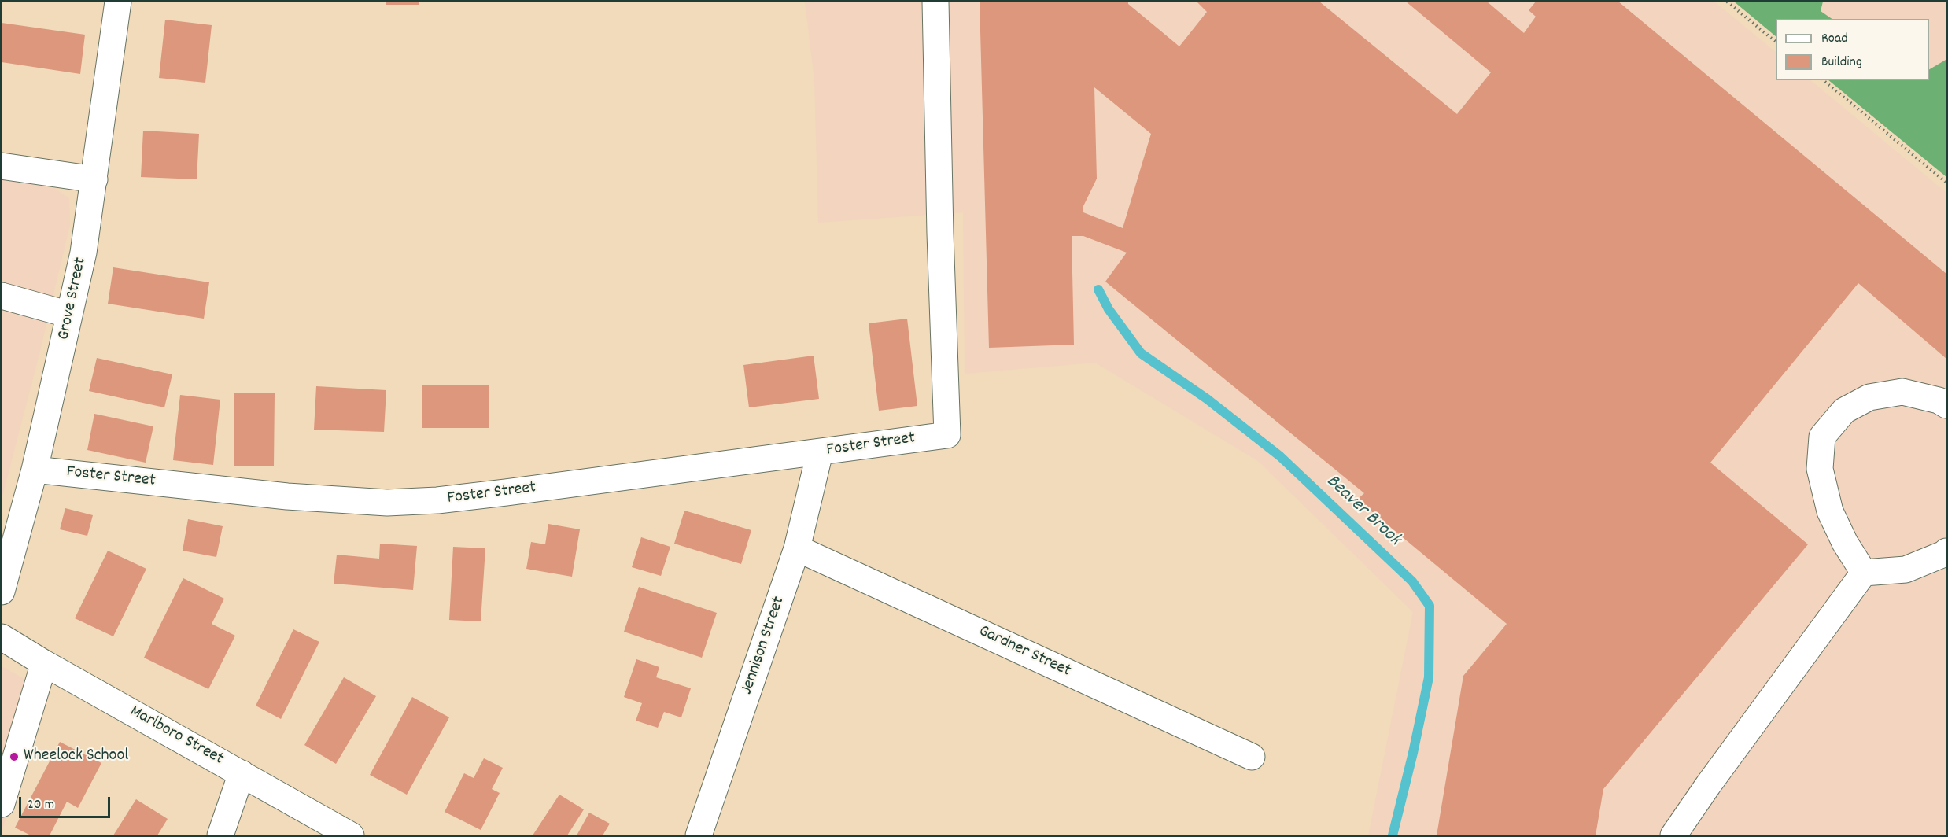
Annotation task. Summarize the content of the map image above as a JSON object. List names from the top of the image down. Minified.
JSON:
{"streets":{"street":["Grove Street","Foster Street","Jennison Street","Gardner Street","Marlboro Street"]},"crossings":[["Grove Street","Foster Street"],["Foster Street","Jennison Street"],["Jennison Street","Gardner Street"]],"water":["Beaver Brook"],"places":["Wheelock School"],"legend":["Road","Building"],"scale_bar":"20 m"}
